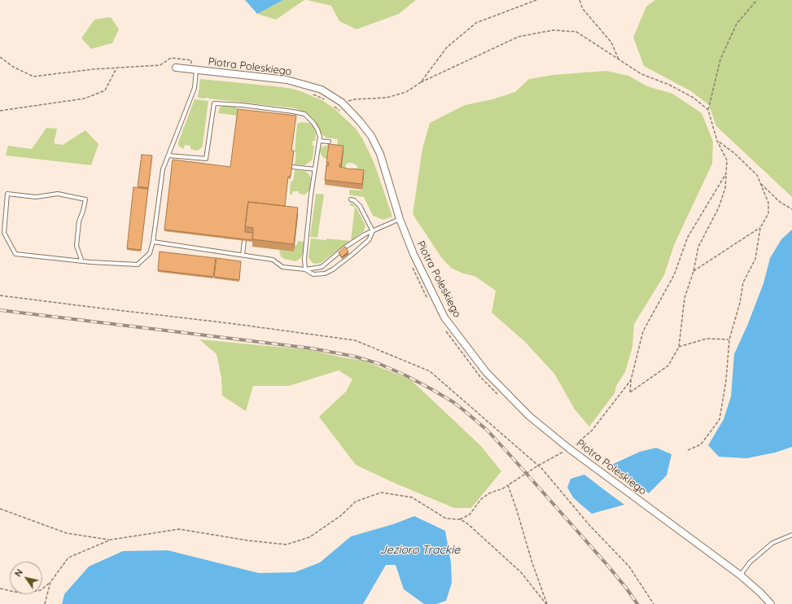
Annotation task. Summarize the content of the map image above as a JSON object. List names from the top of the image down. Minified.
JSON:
{"streets":{"street":["Piotra Poleskiego"]},"water":["Jezioro Trackie"],"north":"top left"}
